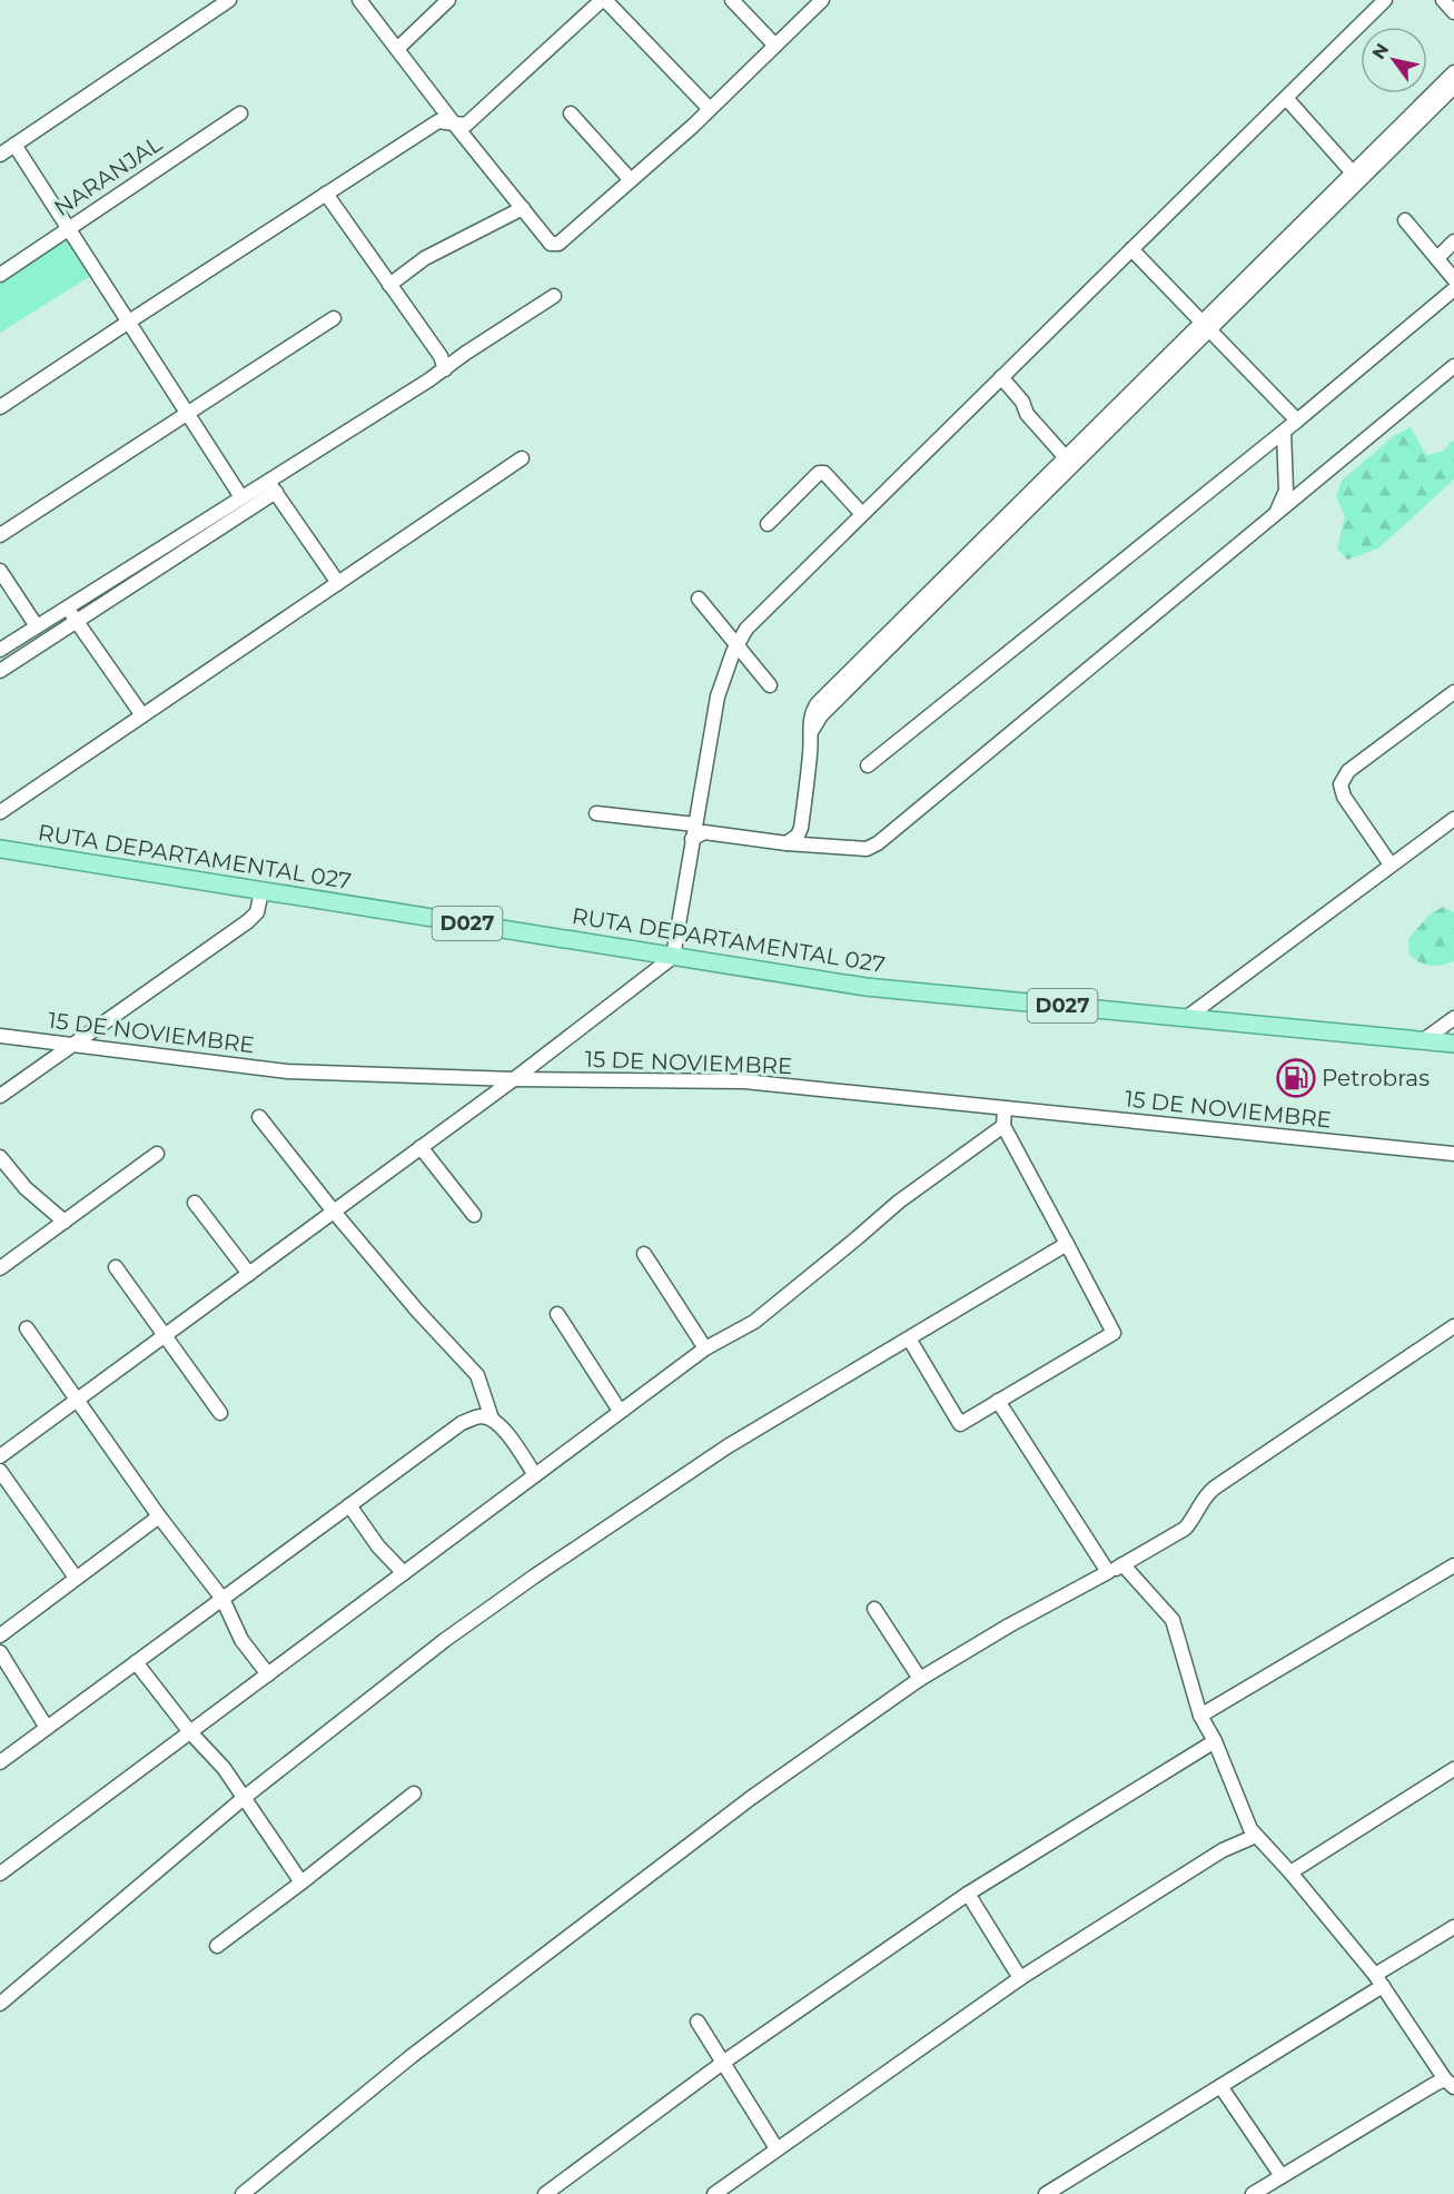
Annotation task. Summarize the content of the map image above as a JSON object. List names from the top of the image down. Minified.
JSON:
{"streets":{"main road":["RUTA DEPARTAMENTAL 027","D027"],"street":["NARANJAL","15 DE NOVIEMBRE"]},"places":{"fuel station":["Petrobras"]},"north":"top left"}
